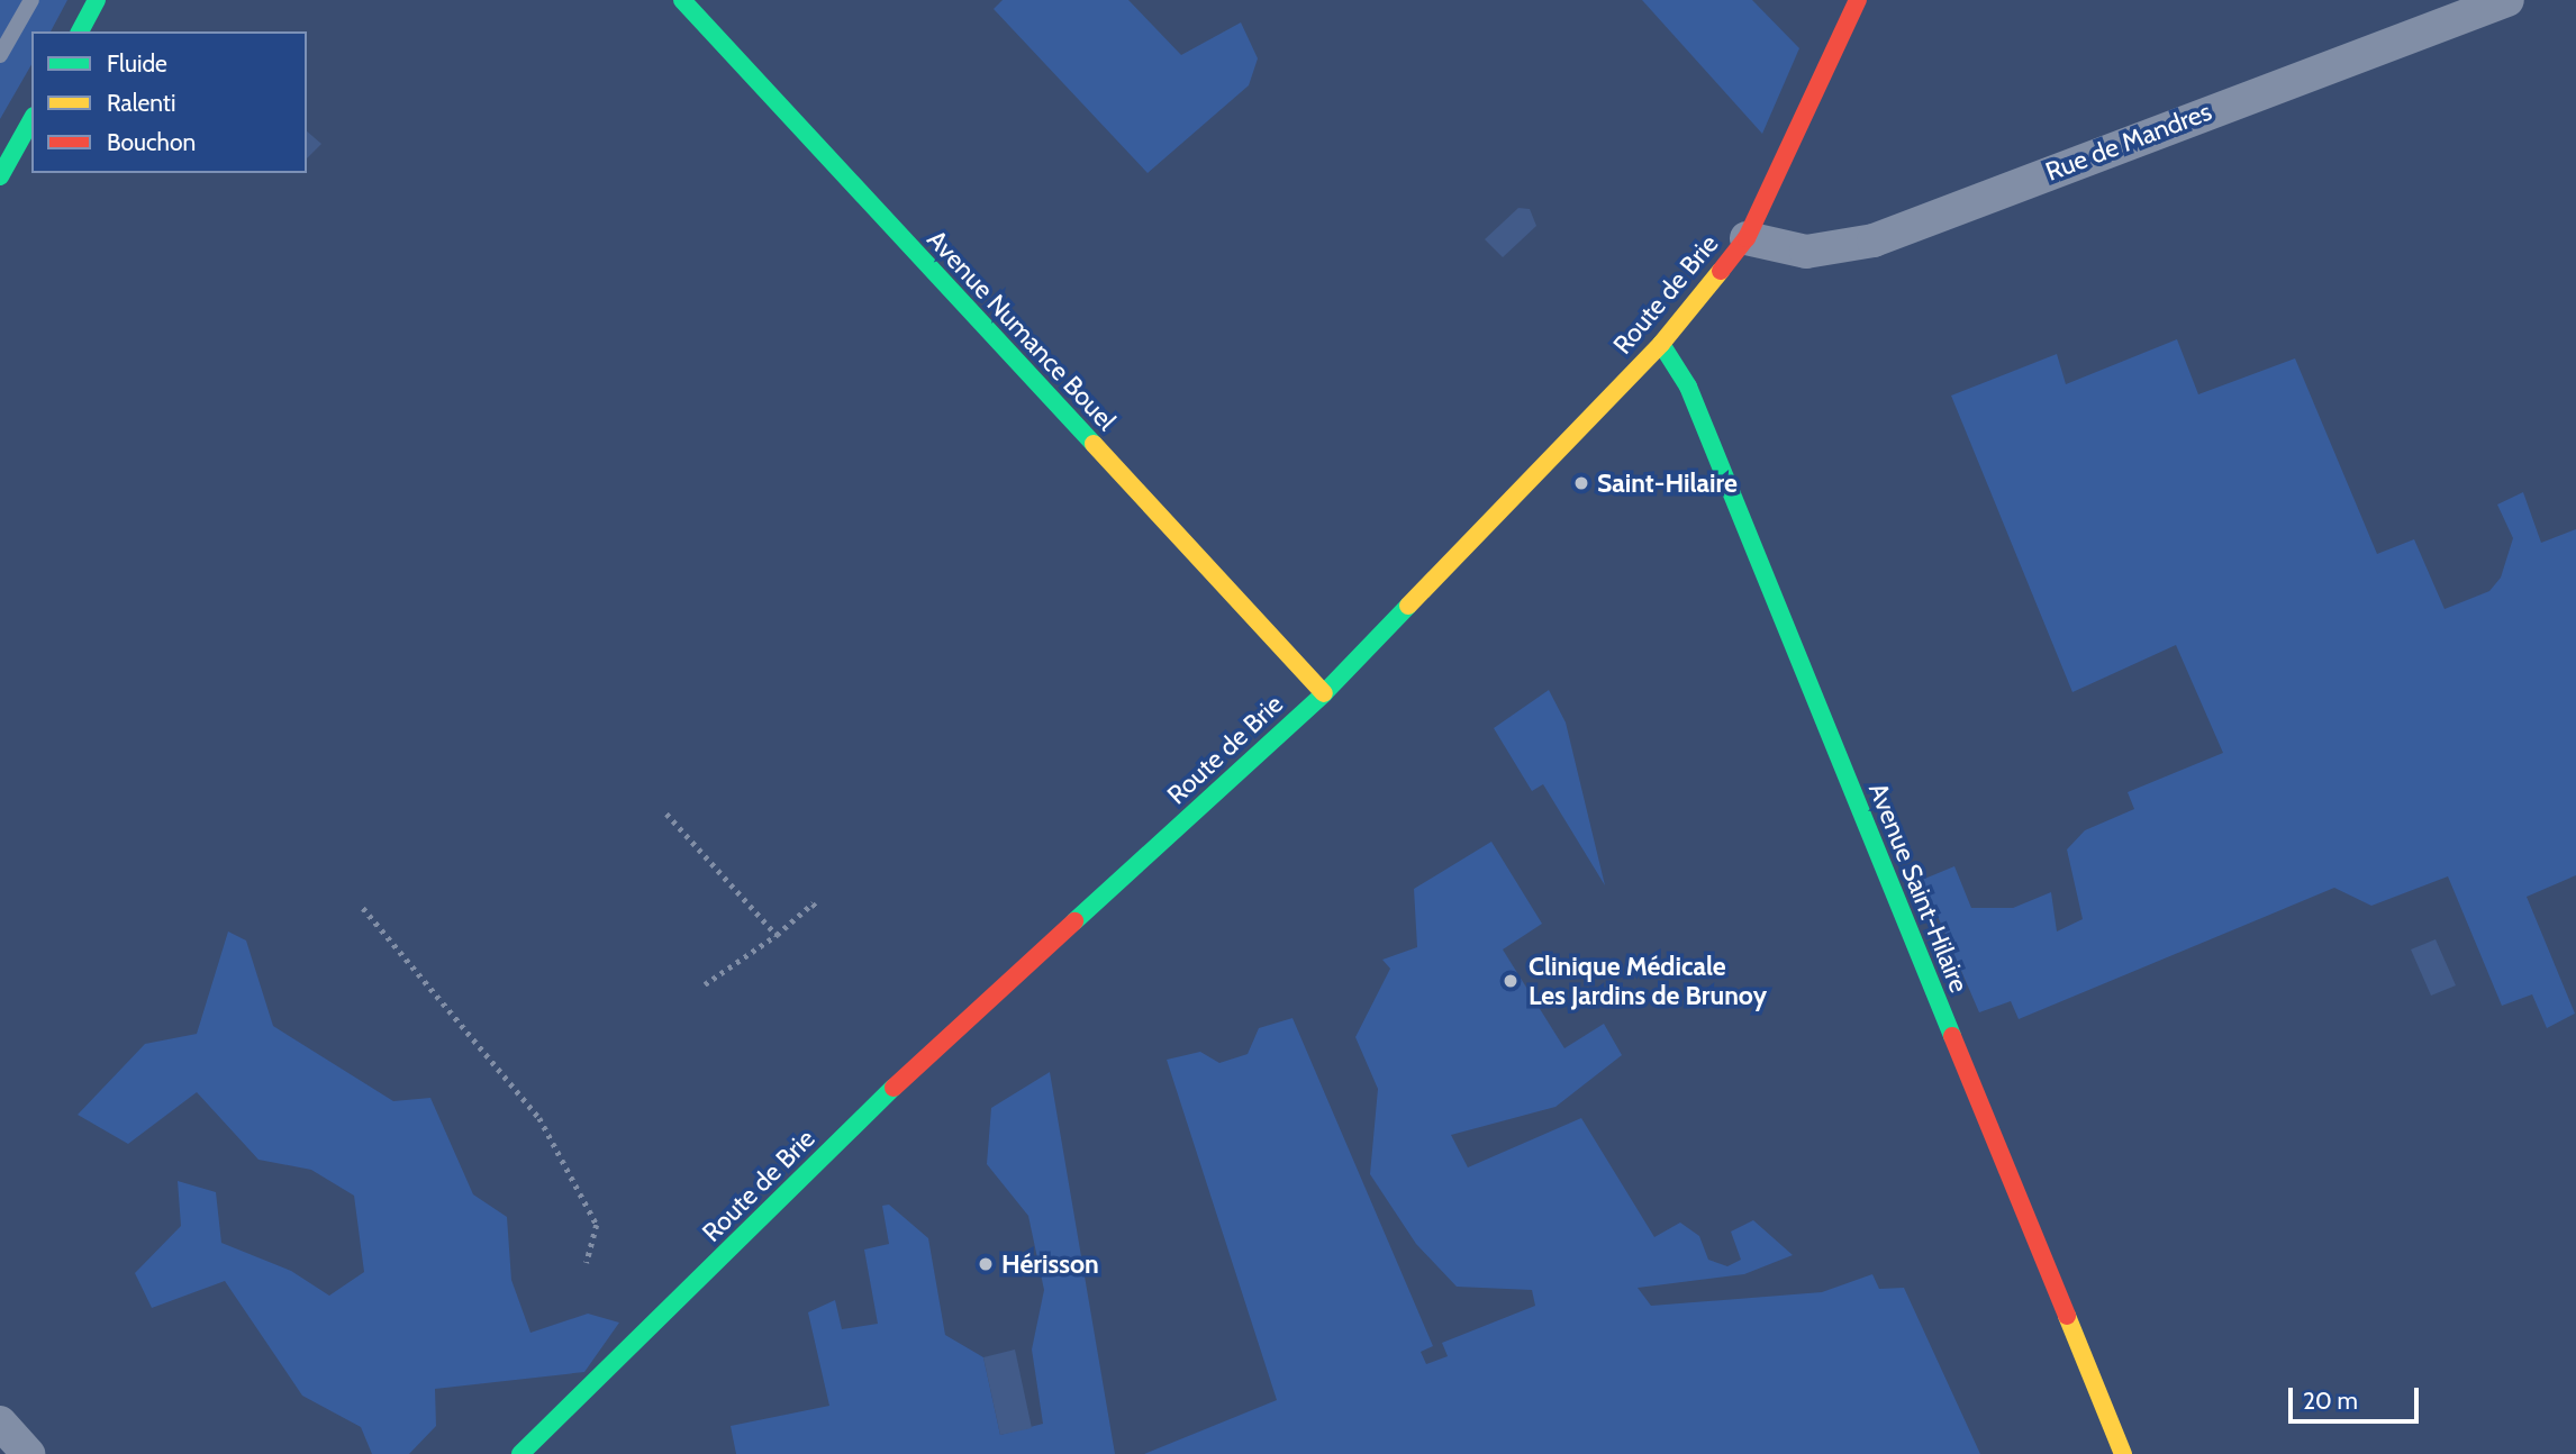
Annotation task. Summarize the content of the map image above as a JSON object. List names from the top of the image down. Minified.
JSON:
{"streets":{"street":["Rue de Mandres","Route de Brie","Avenue Numance Bouel","Avenue Saint-Hilaire"]},"crossings":[["Rue de Mandres","Route de Brie"],["Route de Brie","Avenue Numance Bouel"],["Route de Brie","Avenue Saint-Hilaire"]],"places":["Saint-Hilaire","Clinique Médicale Les Jardins de Brunoy","Hérisson"],"legend":["Fluide","Ralenti","Bouchon"],"scale_bar":"20 m"}
